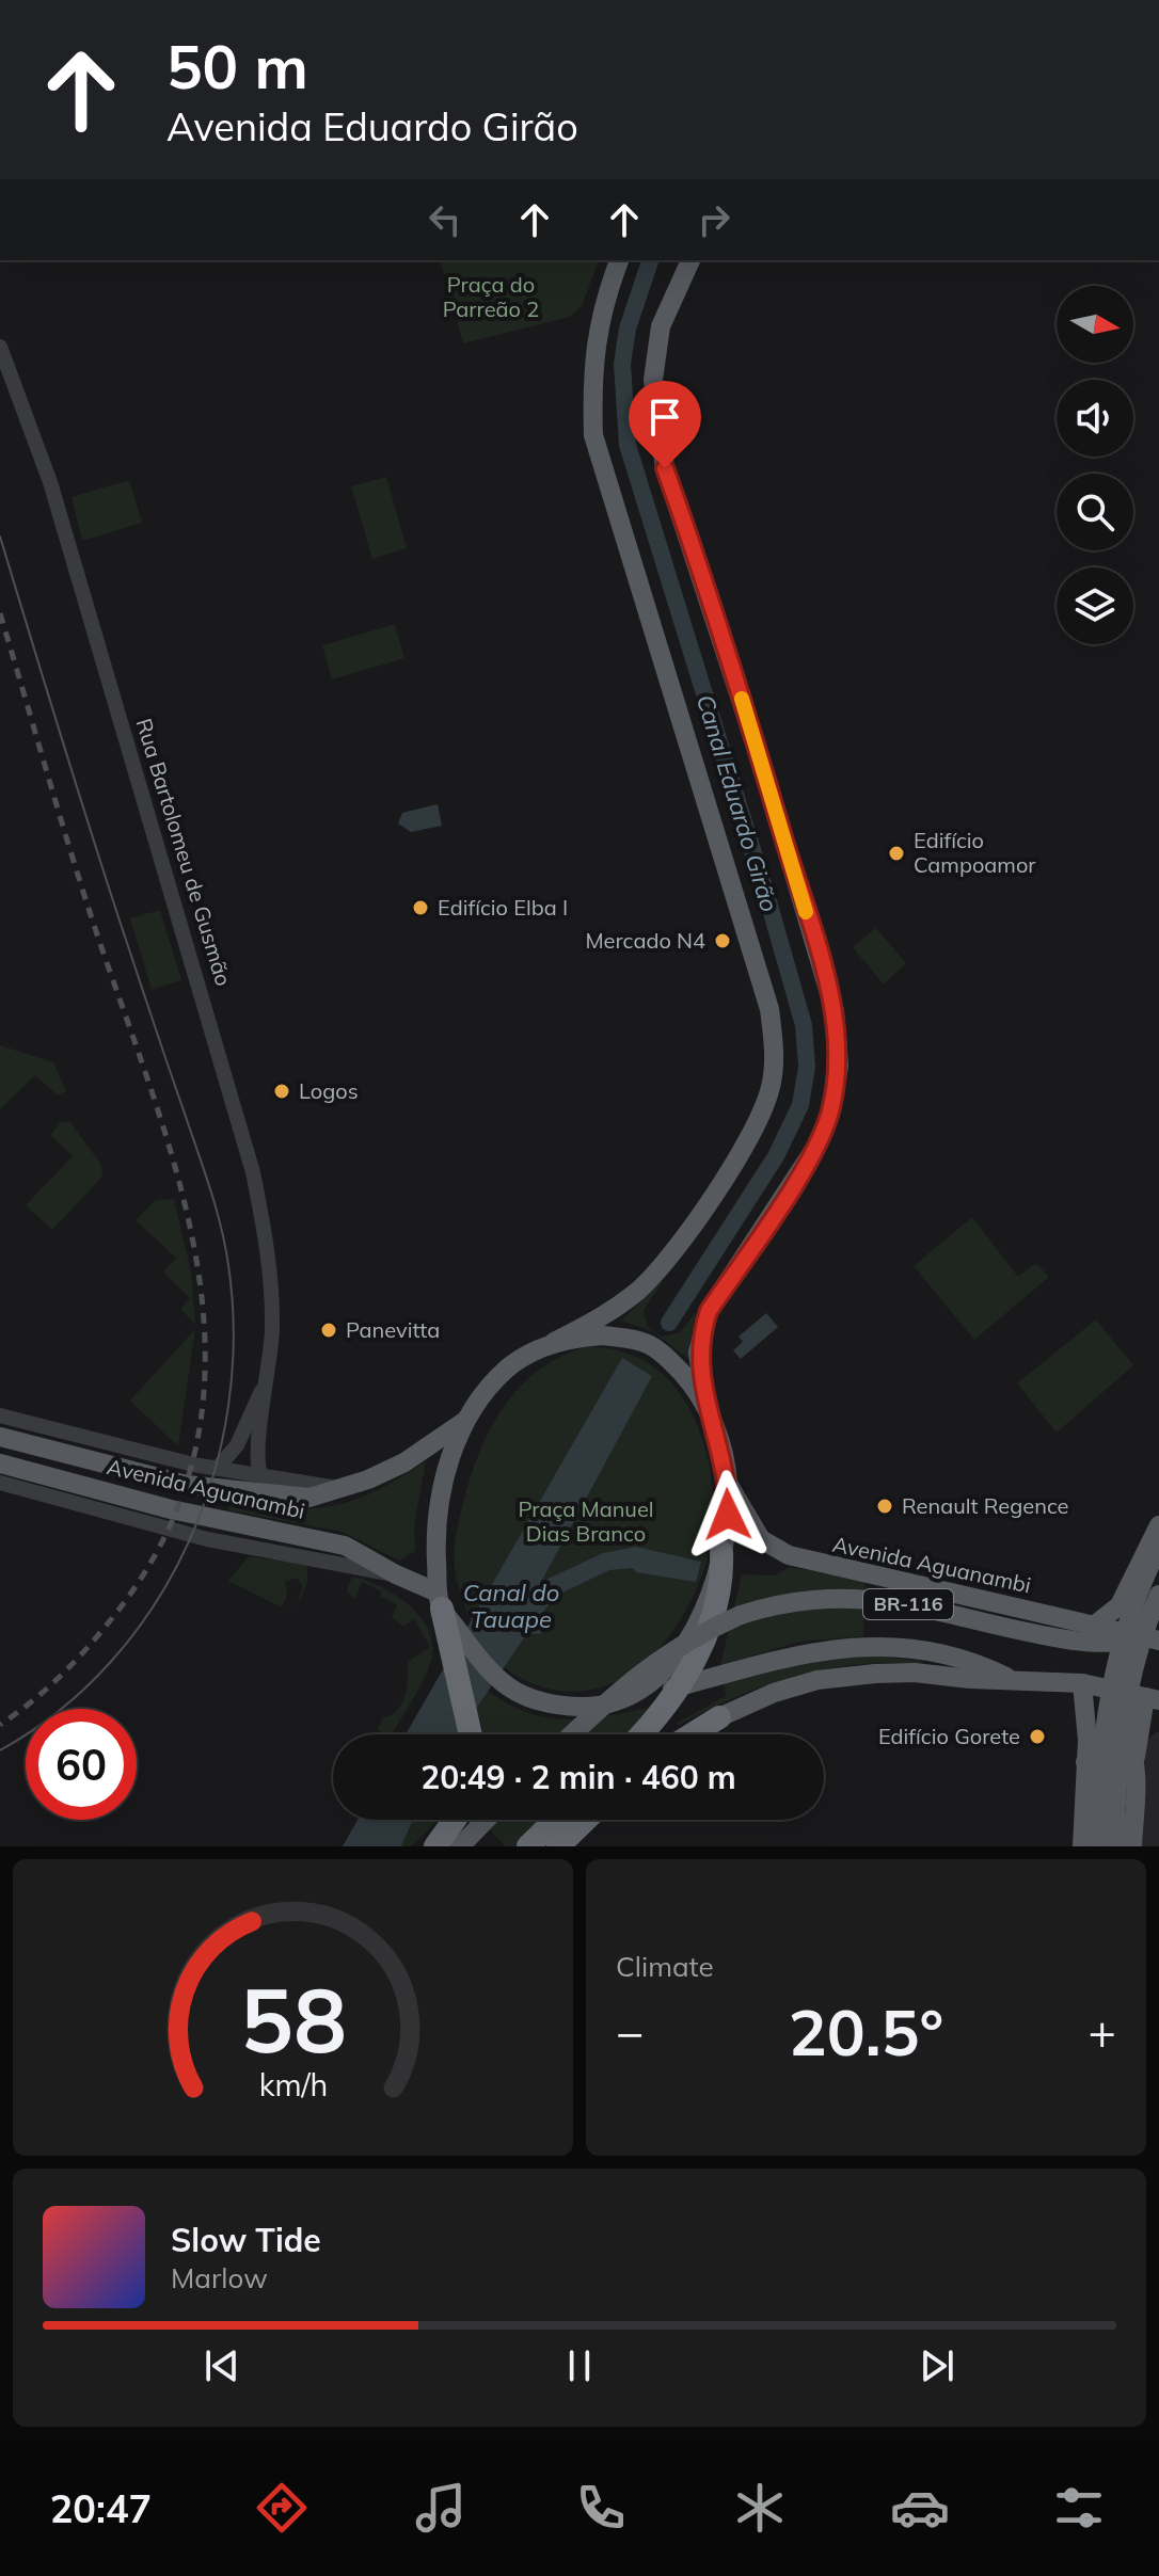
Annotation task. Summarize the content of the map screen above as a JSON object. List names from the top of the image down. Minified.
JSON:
{"streets":{"main road":["Avenida Aguanambi","BR-116"],"street":["Rua Bartolomeu de Gusmão"]},"crossings":[["Rua Bartolomeu de Gusmão","Avenida Aguanambi"],["Avenida Aguanambi","BR-116"]],"water":["Canal Eduardo Girão","Canal do Tauape"],"parks":["Praça do Parreão 2","Praça Manuel Dias Branco"],"places":["Edifício Campoamor","Edifício Elba I","Mercado N4","Logos","Panevitta","Renault Regence","Edifício Gorete"],"north":"right","page":{"turn":["50 m","Avenida Eduardo Girão"],"limit":"60","trip":"20:49 · 2 min · 460 m","tile":"Climate","heat":["−","20.5°","+"],"song":["Slow Tide","Marlow"],"tabs":"20:47","gauge":["58","km/h"]}}
